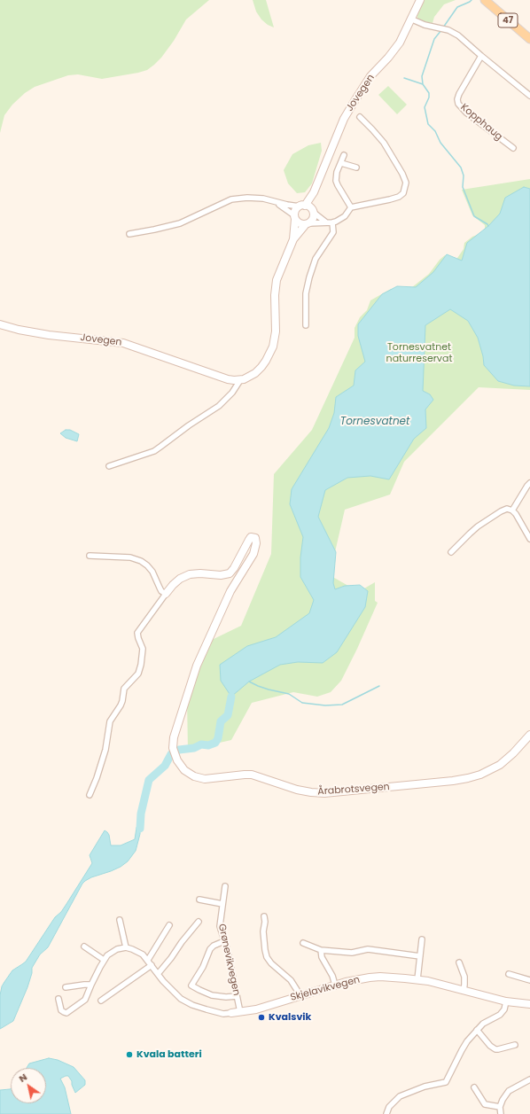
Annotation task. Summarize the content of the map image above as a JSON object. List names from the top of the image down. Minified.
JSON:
{"streets":{"main road":["47"],"street":["Jovegen","Kopphaug","Årabrotsvegen","Grønevikvegen","Skjelavikvegen"]},"crossings":[["Grønevikvegen","Skjelavikvegen"]],"water":["Tornesvatnet"],"parks":["Tornesvatnet naturreservat"],"places":["Kvalsvik","Kvala batteri"],"north":"top left"}
